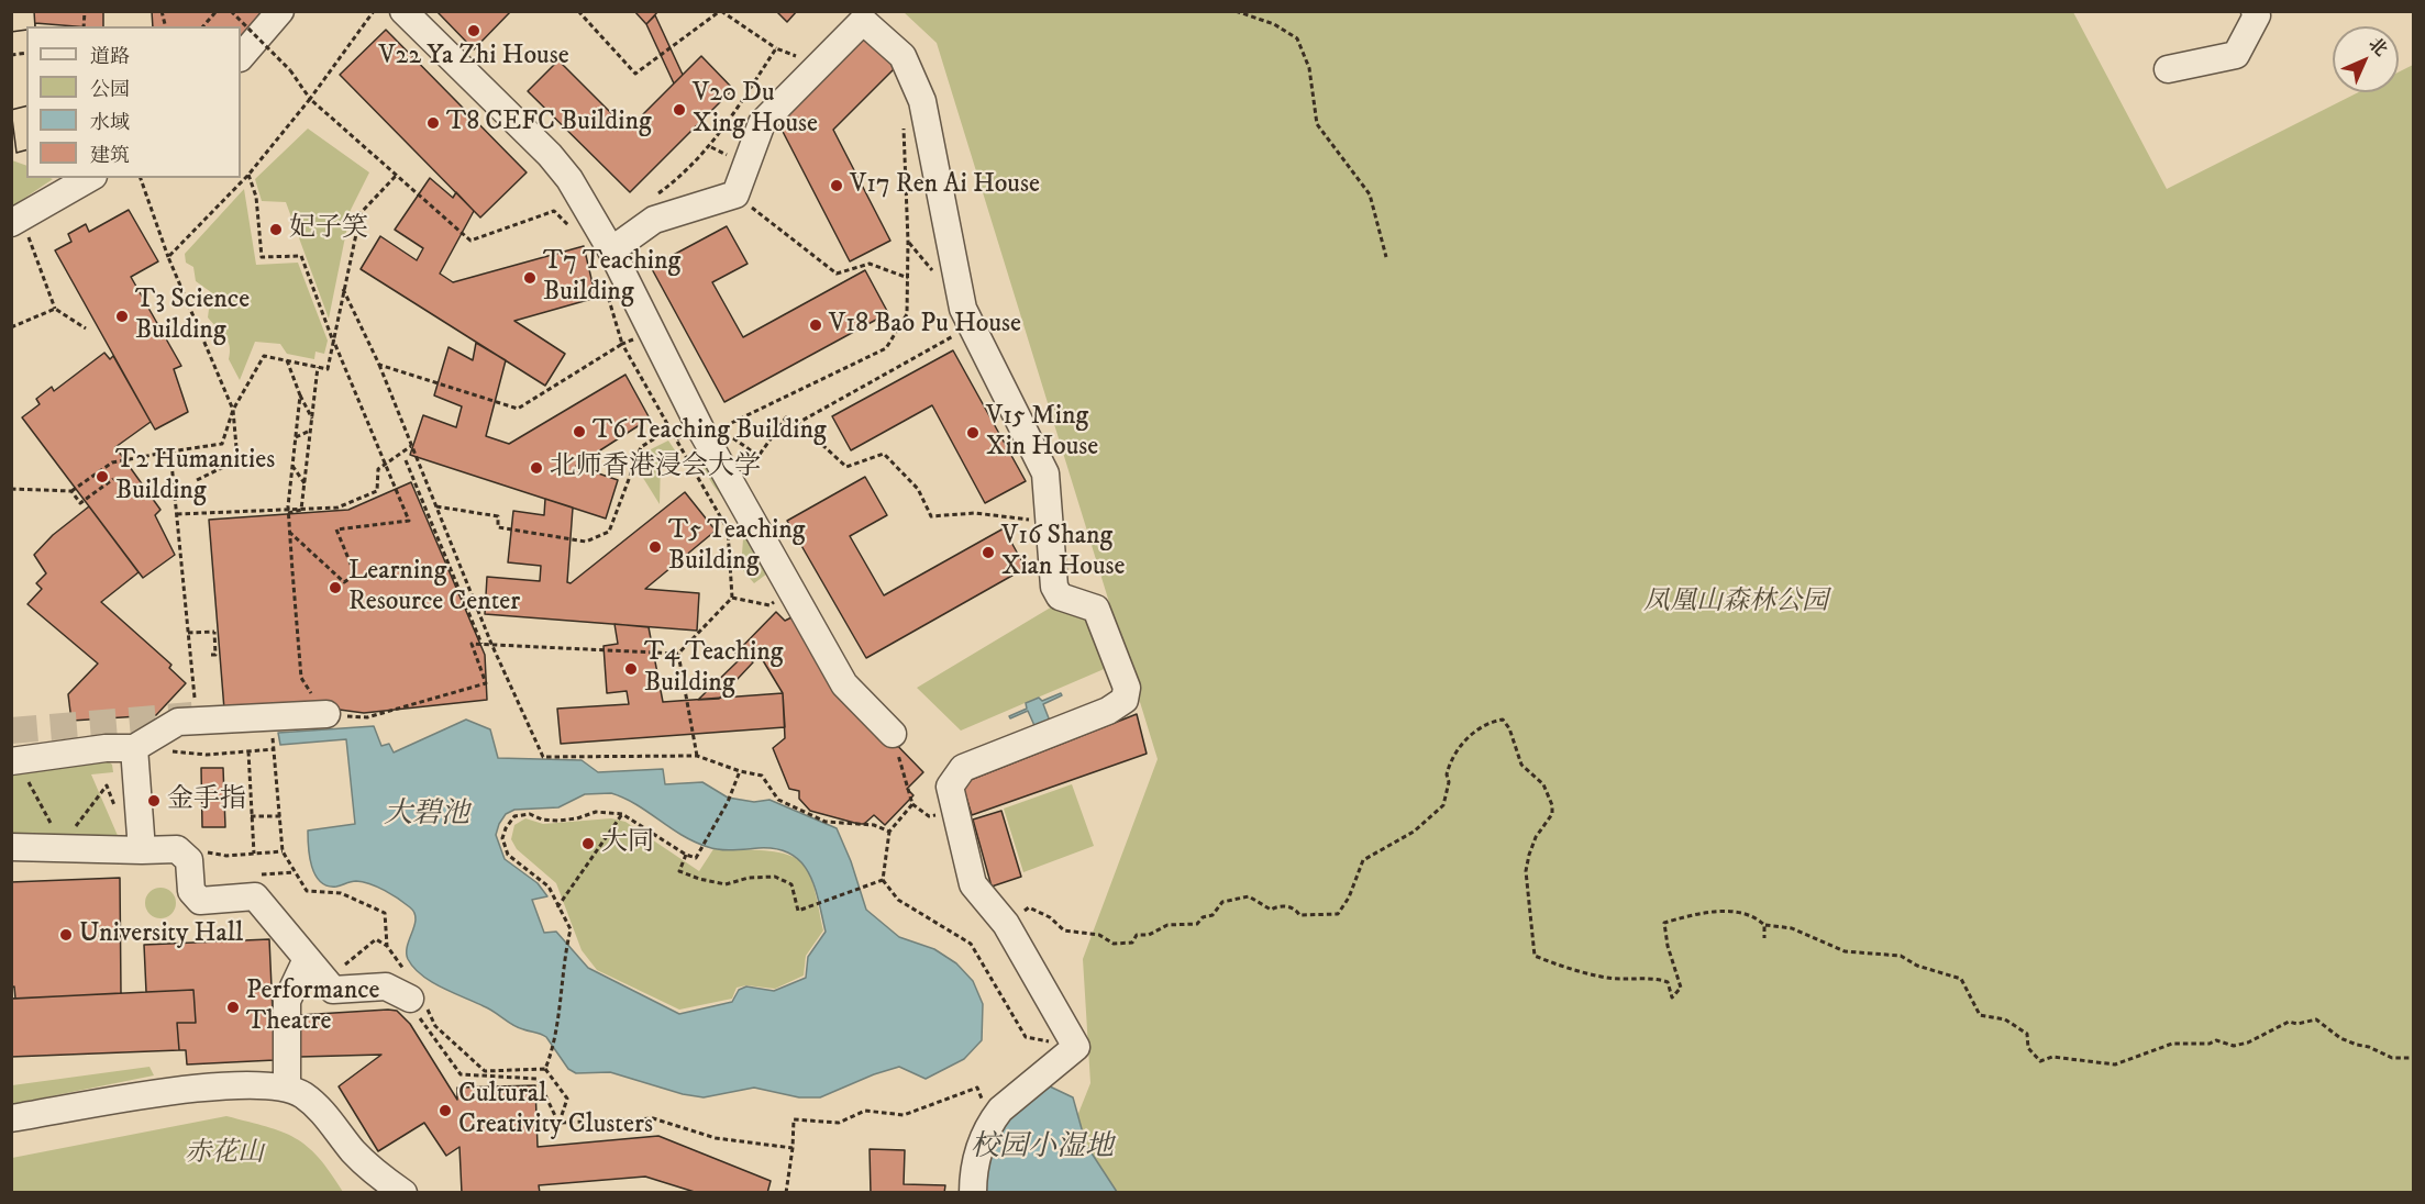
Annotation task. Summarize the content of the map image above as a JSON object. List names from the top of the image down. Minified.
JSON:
{"water":["大碧池","校园小湿地"],"parks":["凤凰山森林公园","赤花山"],"places":["V22 Ya Zhi House","V20 Du Xing House","T8 CEFC Building","V17 Ren Ai House","妃子笑","T7 Teaching Building","T3 Science Building","V18 Bao Pu House","T6 Teaching Building","V15 Ming Xin House","北师香港浸会大学","T2 Humanities Building","T5 Teaching Building","V16 Shang Xian House","Learning Resource Center","T4 Teaching Building","金手指","大同","University Hall","Performance Theatre","Cultural Creativity Clusters"],"legend":["道路","公园","水域","建筑"],"north":"top right"}
